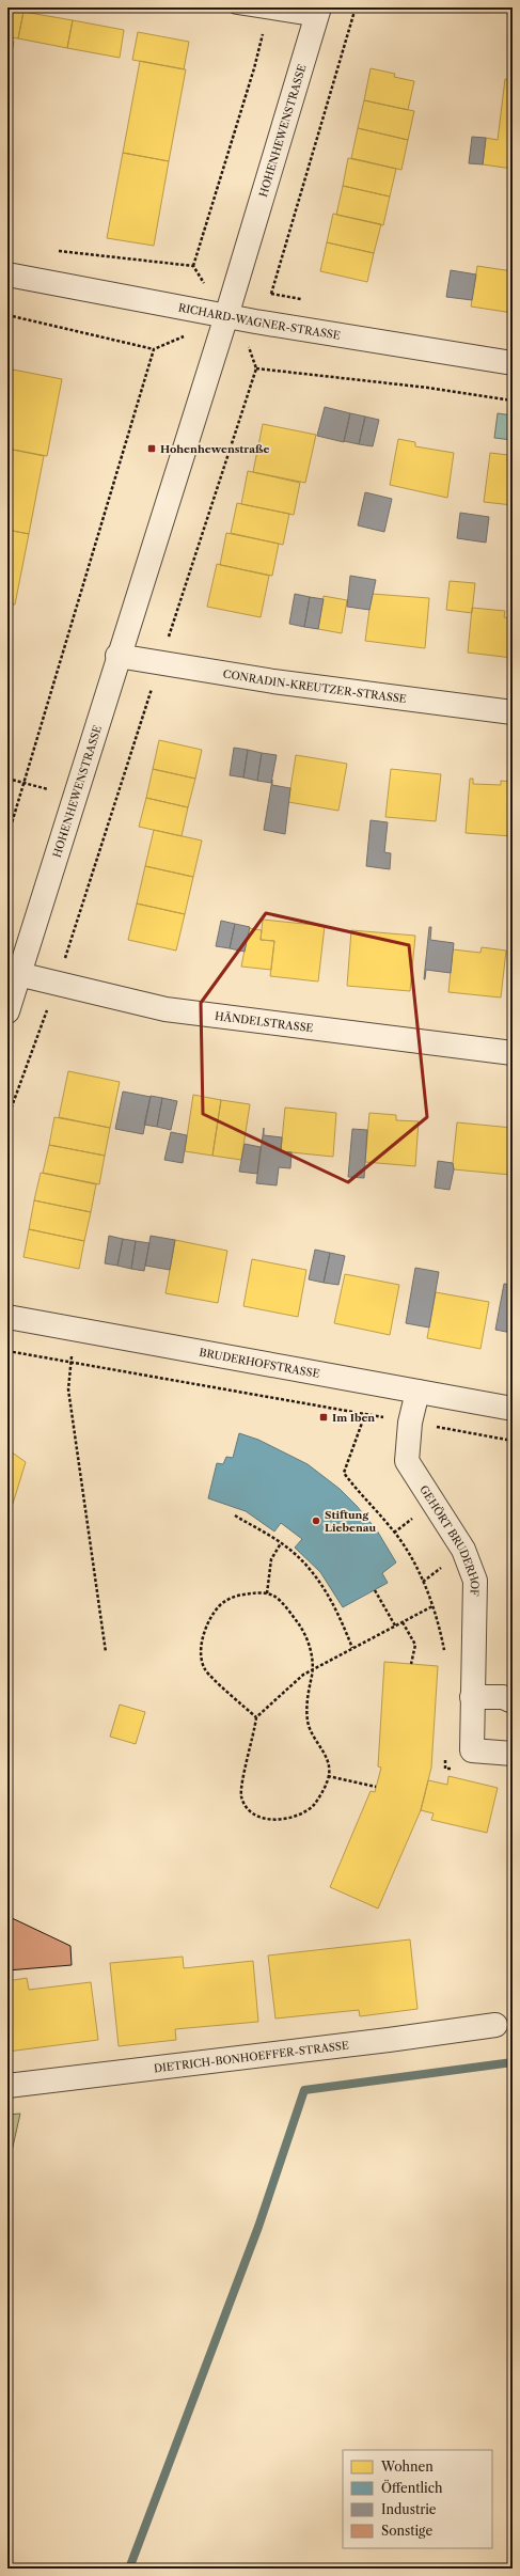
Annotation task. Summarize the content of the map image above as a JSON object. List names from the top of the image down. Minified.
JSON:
{"streets":{"street":["HOHENHEWENSTRASSE","RICHARD-WAGNER-STRASSE","CONRADIN-KREUTZER-STRASSE","HÄNDELSTRASSE","BRUDERHOFSTRASSE","GEHÖRT BRUDERHOF","DIETRICH-BONHOEFFER-STRASSE"]},"crossings":[["HOHENHEWENSTRASSE","RICHARD-WAGNER-STRASSE"],["HOHENHEWENSTRASSE","CONRADIN-KREUTZER-STRASSE"],["HOHENHEWENSTRASSE","HÄNDELSTRASSE"],["BRUDERHOFSTRASSE","GEHÖRT BRUDERHOF"]],"places":{"transit":["Hohenhewenstraße","Im Iben"],"other":["Stiftung Liebenau"]},"legend":["Wohnen","Öffentlich","Industrie","Sonstige"]}
